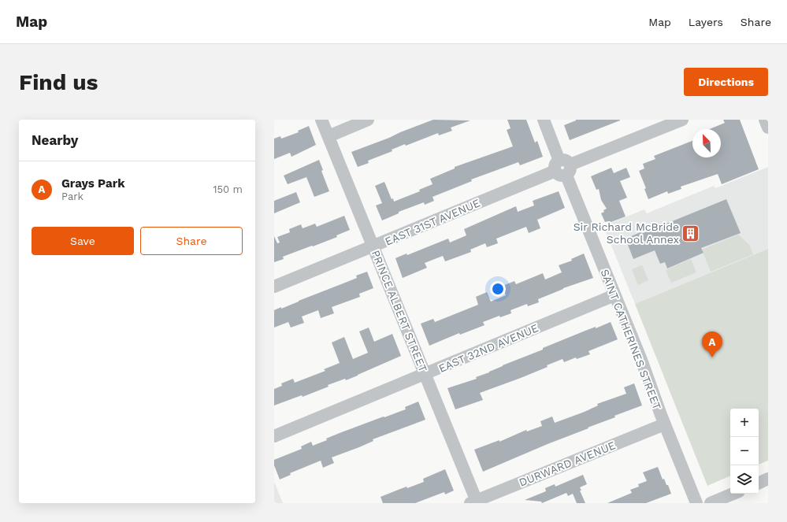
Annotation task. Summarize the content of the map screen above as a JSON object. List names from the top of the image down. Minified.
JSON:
{"streets":{"street":["EAST 31ST AVENUE","PRINCE ALBERT STREET","SAINT CATHERINES STREET","EAST 32ND AVENUE","DURWARD AVENUE"]},"crossings":[["EAST 31ST AVENUE","PRINCE ALBERT STREET"],["EAST 31ST AVENUE","SAINT CATHERINES STREET"],["PRINCE ALBERT STREET","EAST 32ND AVENUE"],["PRINCE ALBERT STREET","DURWARD AVENUE"],["SAINT CATHERINES STREET","EAST 32ND AVENUE"],["SAINT CATHERINES STREET","DURWARD AVENUE"]],"places":{"building":["Sir Richard McBride School Annex"]},"north":"top left","page":{"header":"Map","nav":["Map","Layers","Share"],"buttons":["Directions",["Save","Share"]],"title":"Find us","heading":"Nearby","list":[{"mark":"A","name":"Grays Park","note":"Park","value":"150 m"}],"pins":"A","map_buttons":["+","−"]}}
